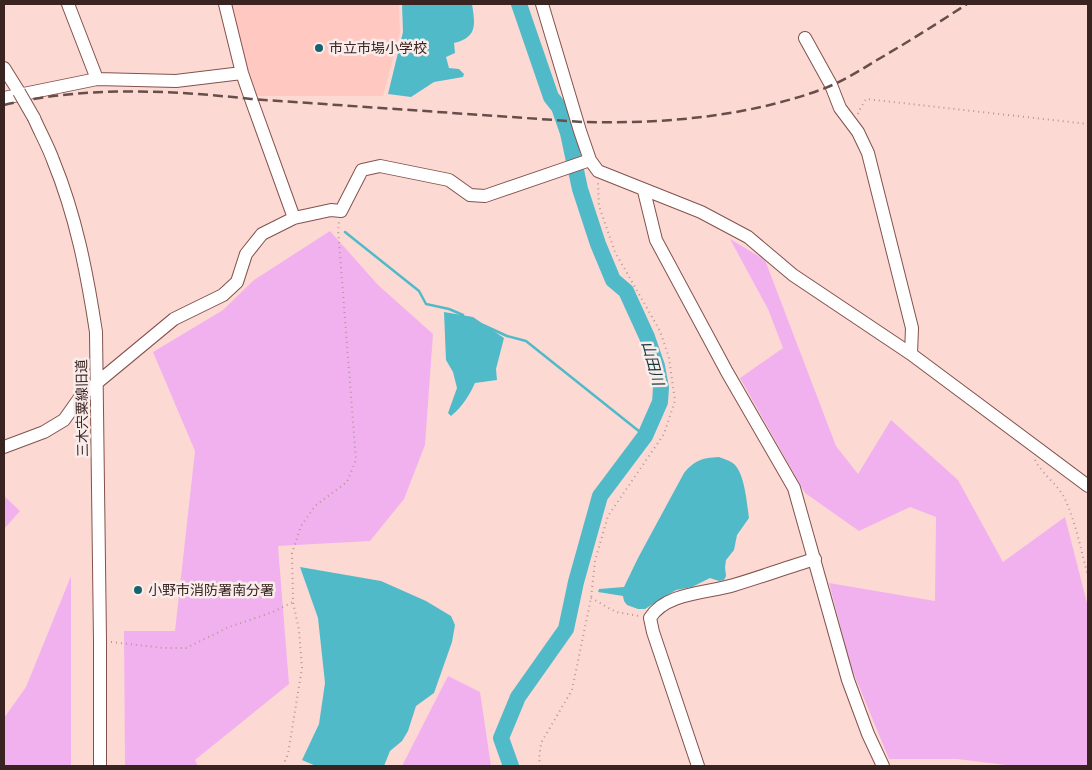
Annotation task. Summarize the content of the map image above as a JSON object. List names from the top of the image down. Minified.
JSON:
{"streets":{"street":["三木宍粟線旧道"]},"water":["山田川"],"places":["市立市場小学校","小野市消防署南分署"]}
